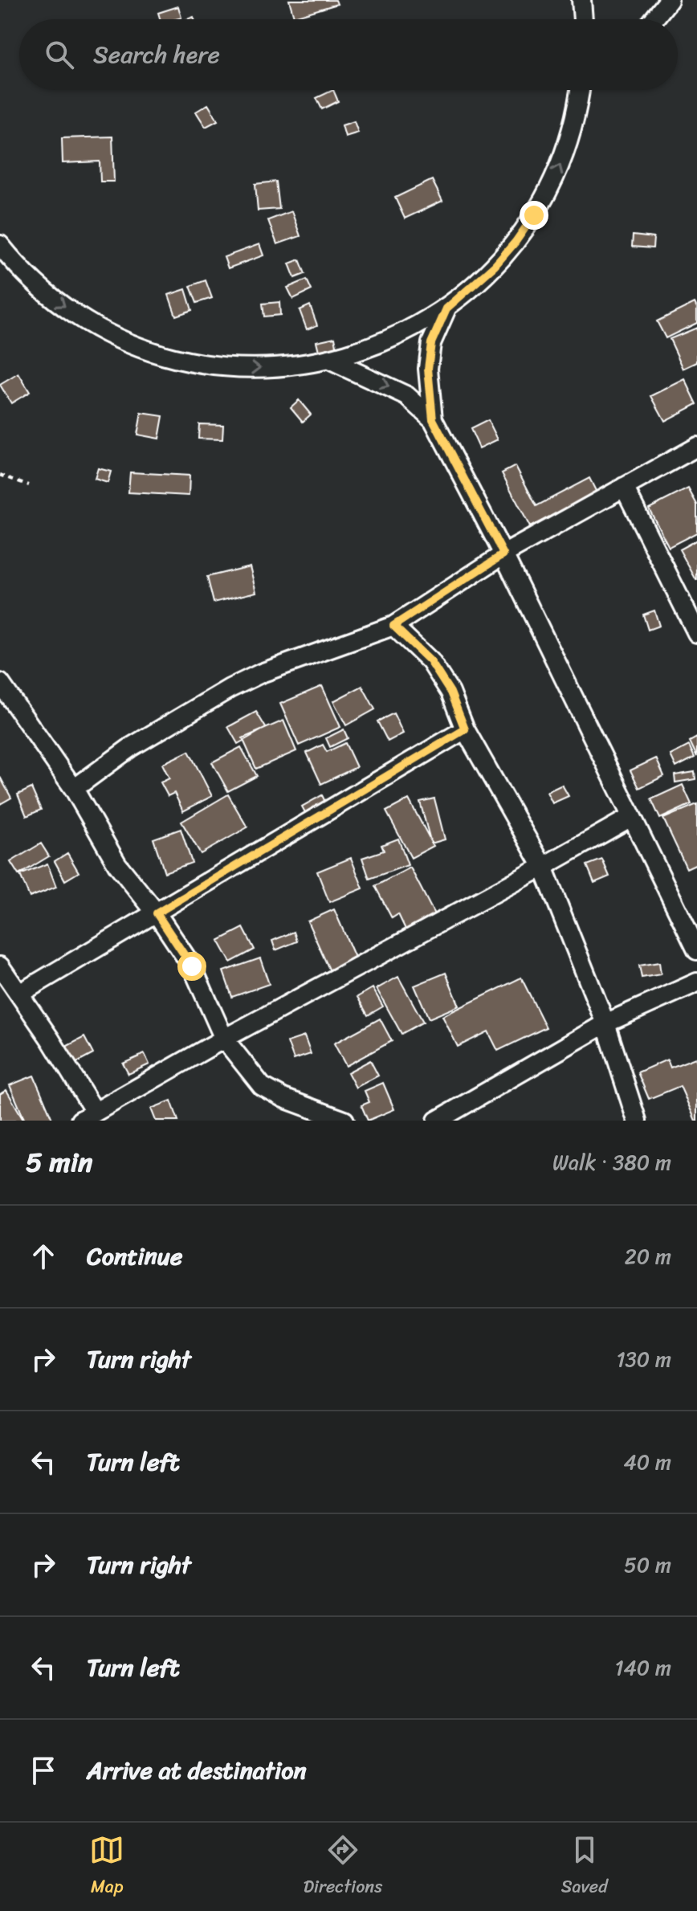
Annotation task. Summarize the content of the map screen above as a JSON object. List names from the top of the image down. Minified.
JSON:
{"page":{"search":"Search here","heading":["5 min","Walk · 380 m"],"list":[["Continue","20 m"],["Turn right","130 m"],["Turn left","40 m"],["Turn right","50 m"],["Turn left","140 m"],"Arrive at destination"],"nav":["Map","Directions","Saved"]}}
